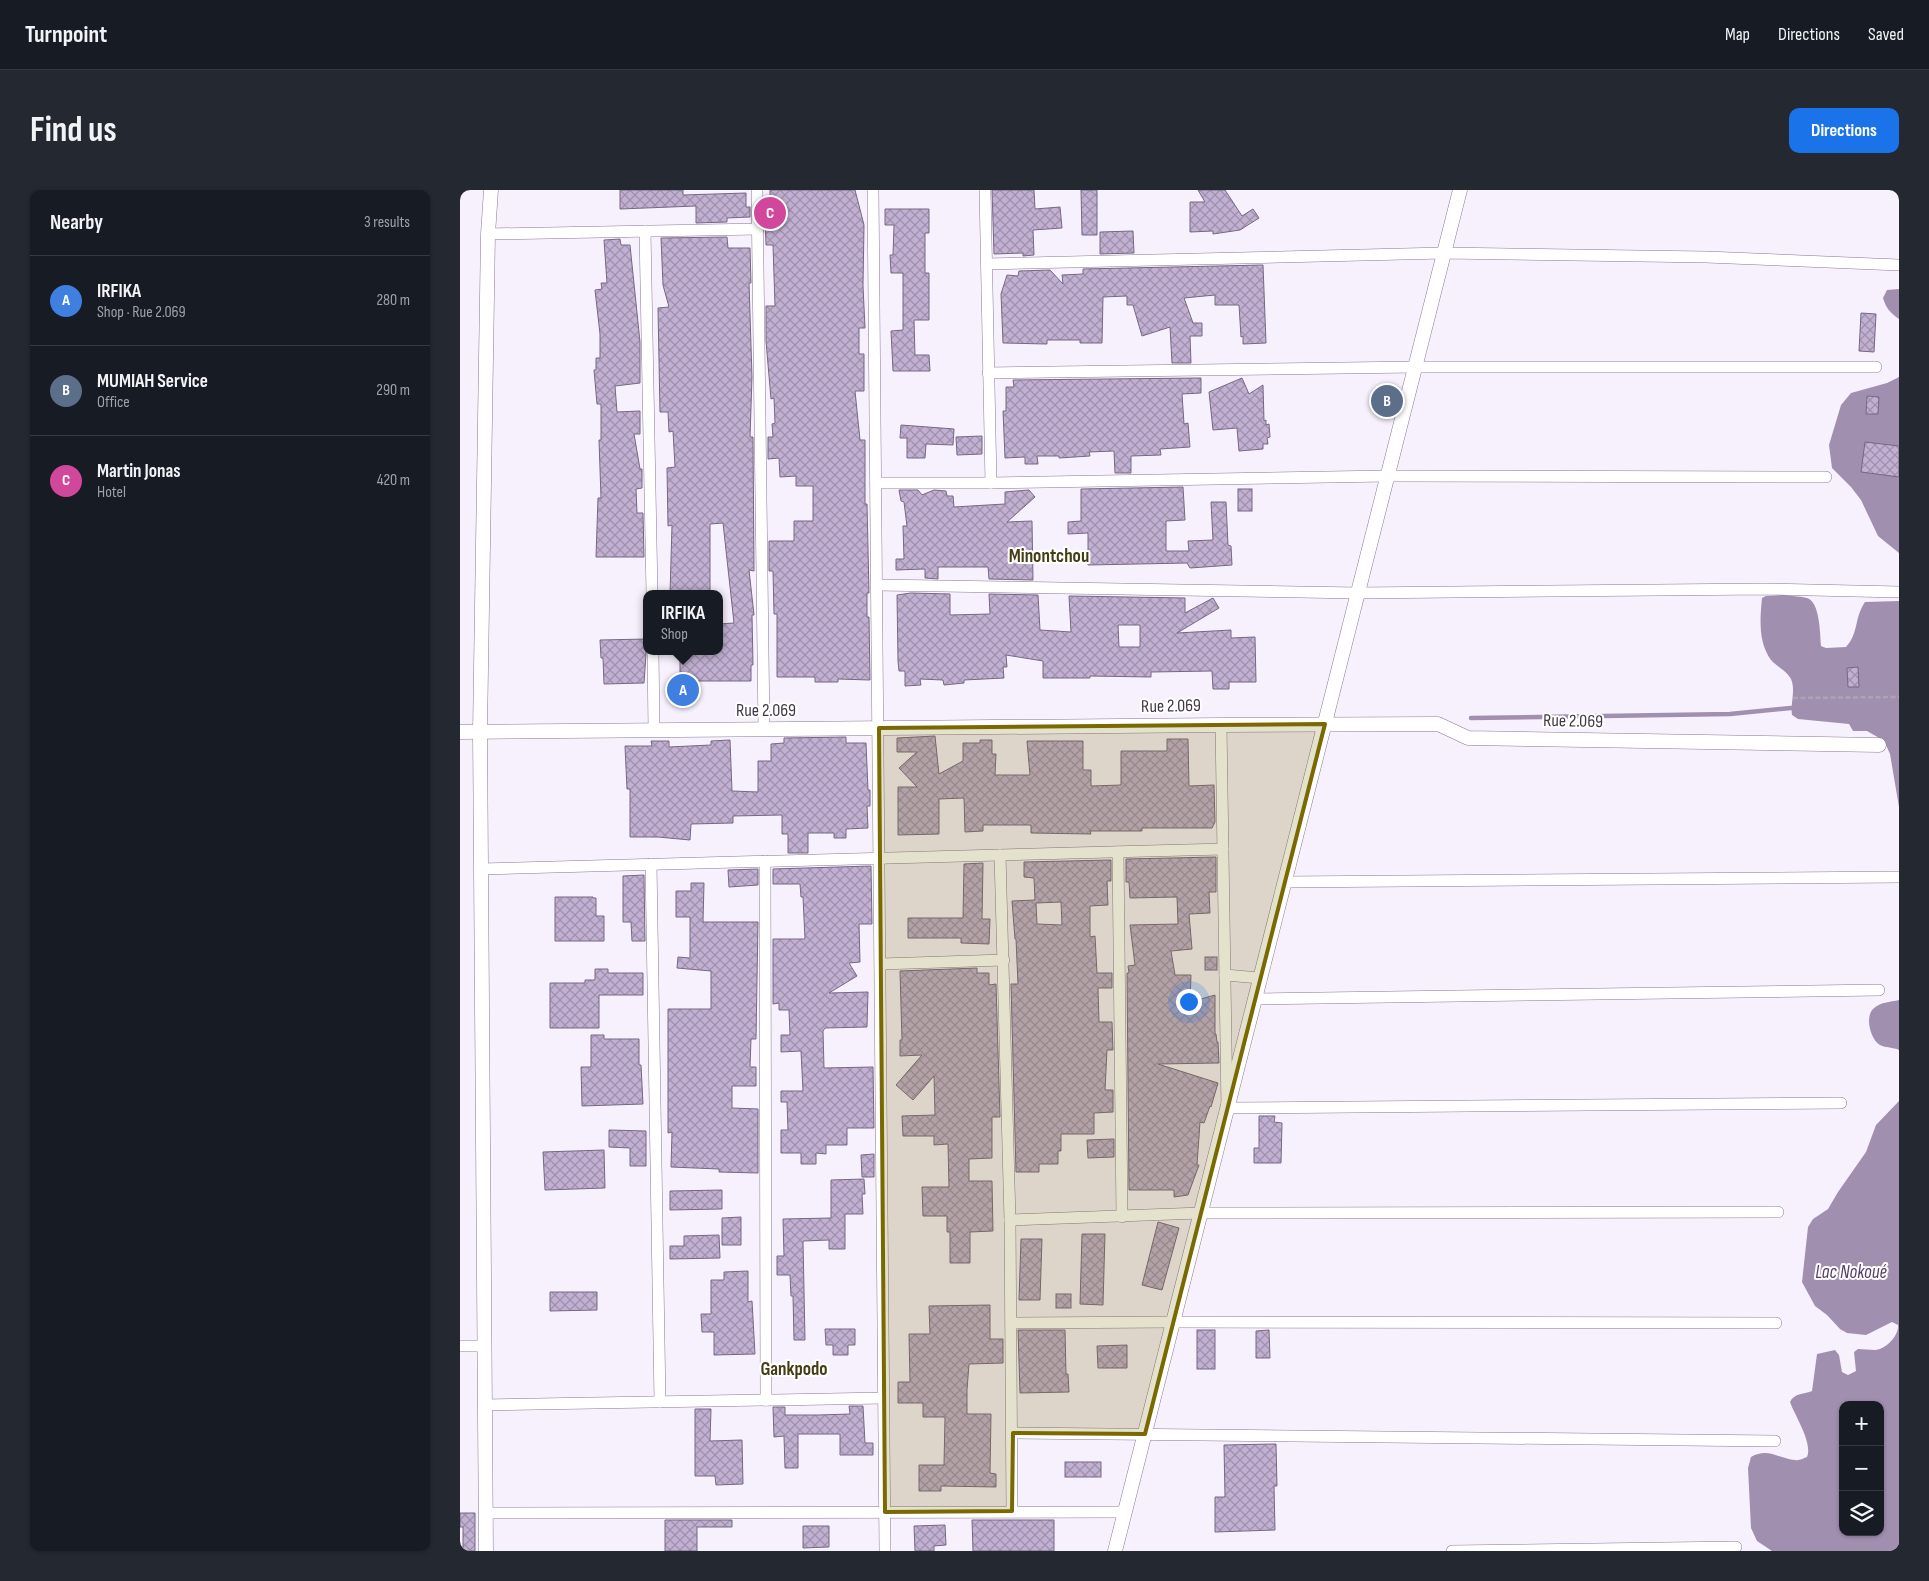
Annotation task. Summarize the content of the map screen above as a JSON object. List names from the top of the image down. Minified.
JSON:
{"streets":{"street":["Rue 2.069"]},"districts":["Minontchou","Gankpodo"],"water":["Lac Nokoué"],"page":{"header":"Turnpoint","nav":["Map","Directions","Saved"],"buttons":"Directions","title":"Find us","heading":["Nearby","3 results"],"pins":["C","B","A"],"list":[{"mark":"A","name":"IRFIKA","note":"Shop · Rue 2.069","value":"280 m"},{"mark":"B","name":"MUMIAH Service","note":"Office","value":"290 m"},{"mark":"C","name":"Martin Jonas","note":"Hotel","value":"420 m"}],"popup":["IRFIKA","Shop"],"map_buttons":["+","−"]}}
